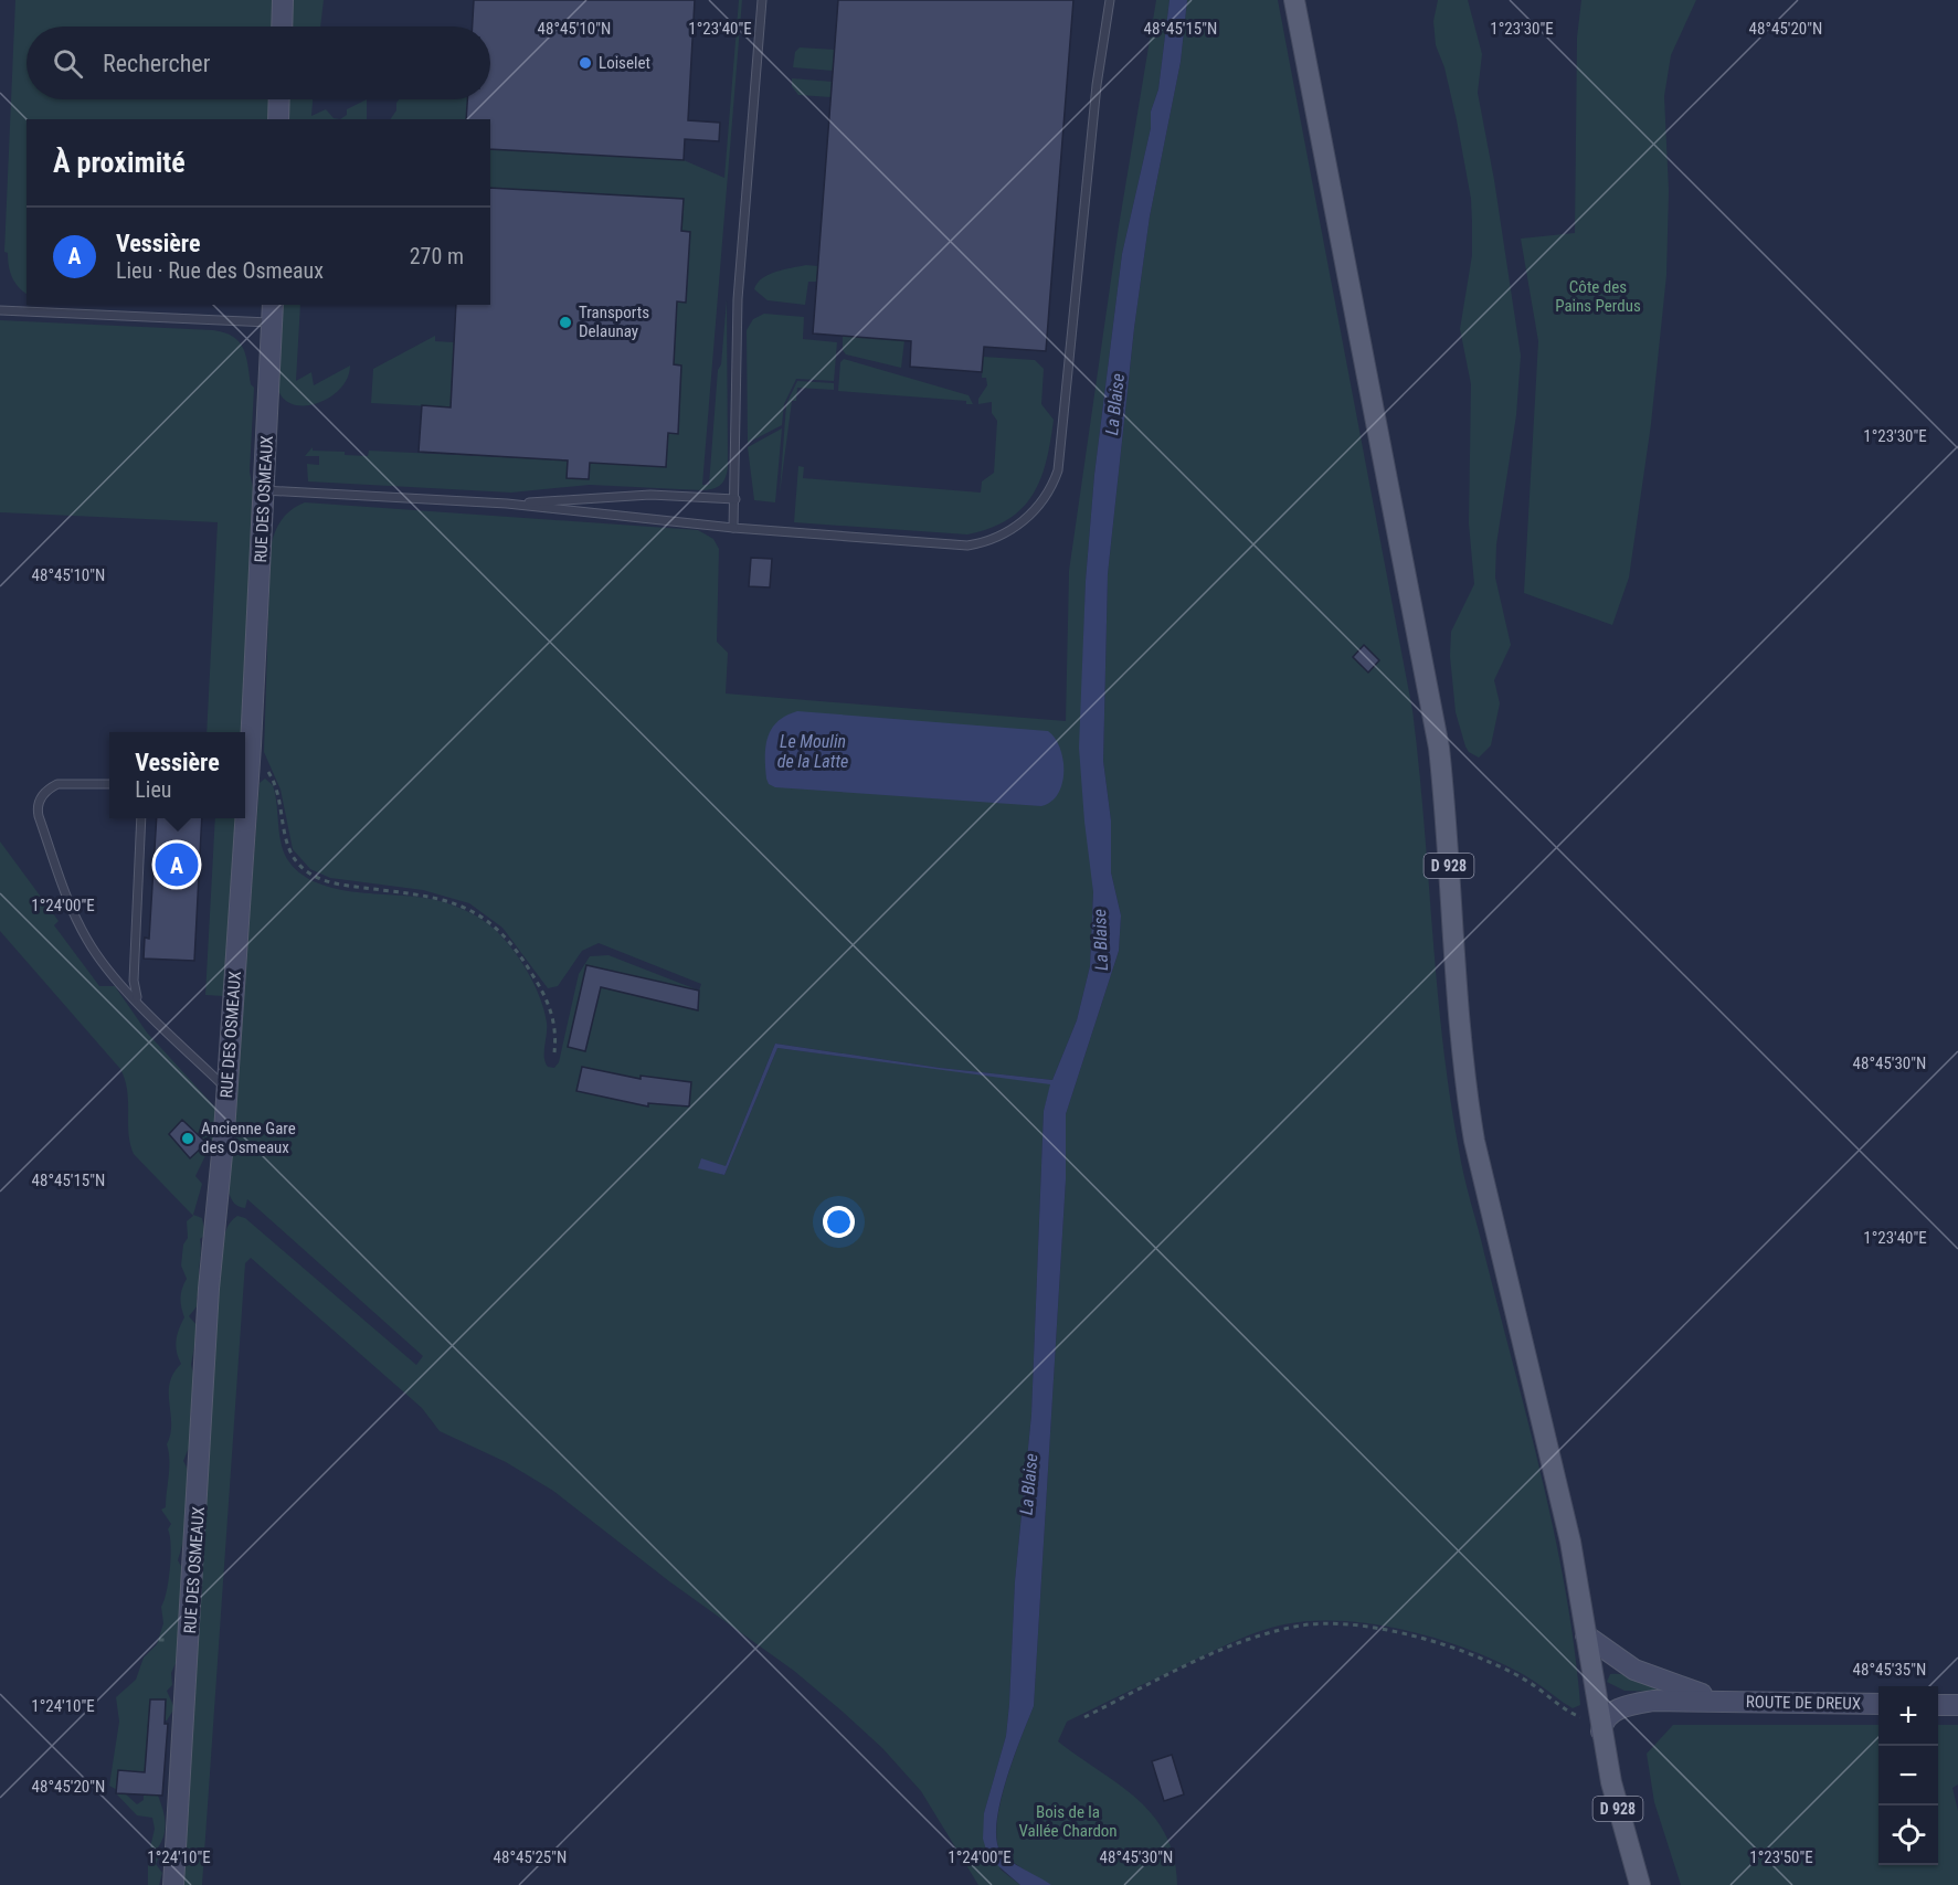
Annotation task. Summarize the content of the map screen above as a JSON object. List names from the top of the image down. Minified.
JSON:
{"streets":{"main road":["RUE DES OSMEAUX","D 928","ROUTE DE DREUX"]},"crossings":[["D 928","ROUTE DE DREUX"]],"water":["La Blaise","Le Moulin de la Latte"],"parks":["Côte des Pains Perdus","Bois de la Vallée Chardon"],"places":["Loiselet","Transports Delaunay","Ancienne Gare des Osmeaux"],"page":{"search":"Rechercher","heading":"À proximité","list":[{"mark":"A","name":"Vessière","note":"Lieu · Rue des Osmeaux","value":"270 m"}],"popup":["Vessière","Lieu"],"pins":"A","map_buttons":["+","−"]},"coordinates":["48°45'10\"N","1°23'40\"E","48°45'15\"N","1°23'30\"E","48°45'20\"N","1°24'00\"E","48°45'30\"N","48°45'35\"N","1°24'10\"E","48°45'25\"N","1°23'50\"E"]}
